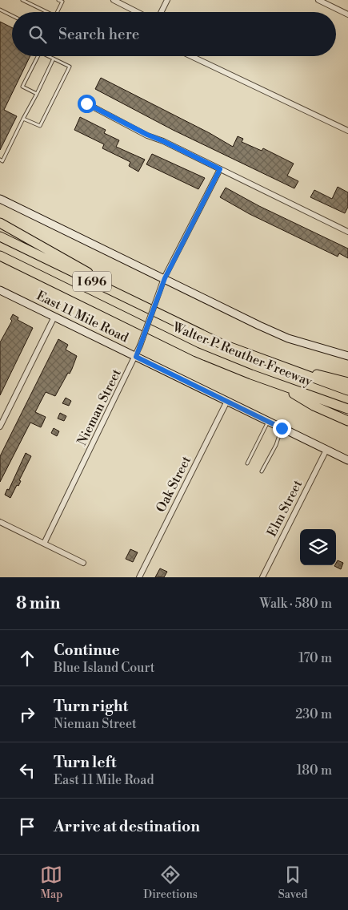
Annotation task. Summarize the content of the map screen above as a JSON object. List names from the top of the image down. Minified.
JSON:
{"streets":{"highway":["I 696","Walter P Reuther Freeway"],"main road":["East 11 Mile Road"],"street":["Nieman Street","Oak Street","Elm Street"]},"crossings":[["East 11 Mile Road","Nieman Street"],["East 11 Mile Road","Oak Street"],["East 11 Mile Road","Elm Street"]],"page":{"search":"Search here","heading":["8 min","Walk · 580 m"],"list":[["Continue","Blue Island Court","170 m"],["Turn right","Nieman Street","230 m"],["Turn left","East 11 Mile Road","180 m"],"Arrive at destination"],"nav":["Map","Directions","Saved"]}}
